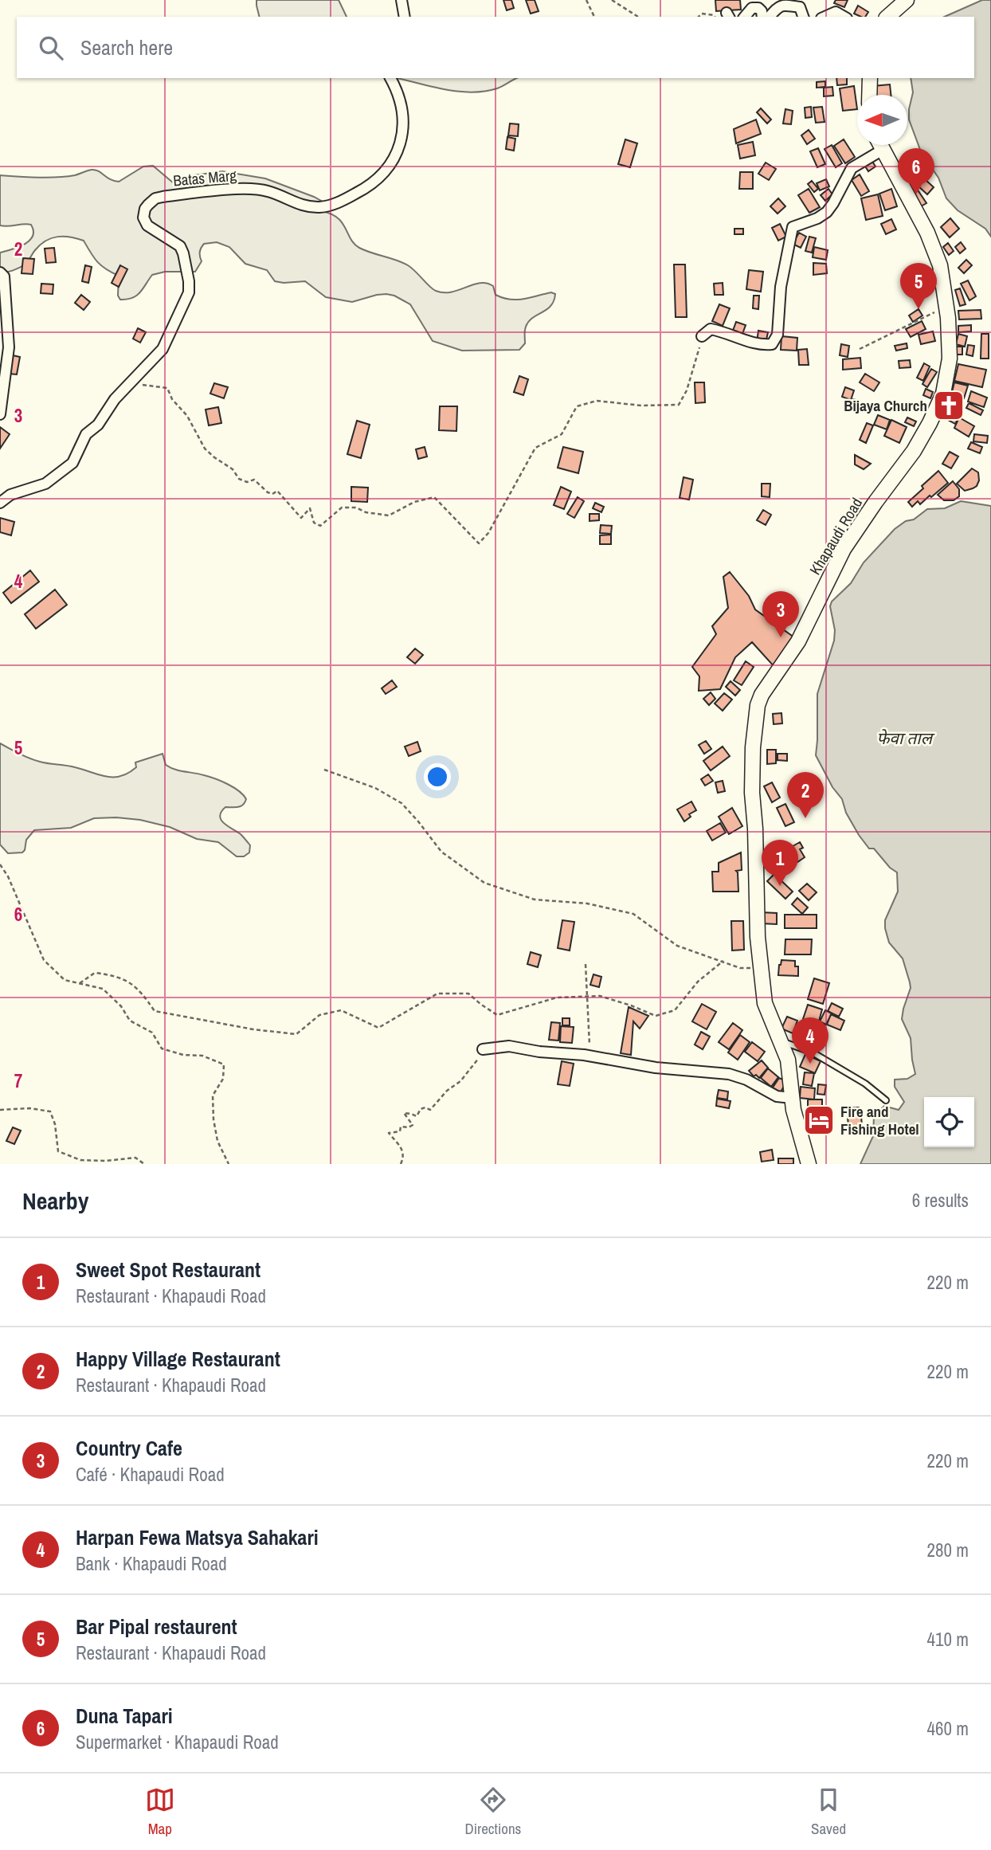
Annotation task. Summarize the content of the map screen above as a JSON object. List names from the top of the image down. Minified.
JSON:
{"streets":{"main road":["Khapaudi Road"],"street":["Batas Marg"]},"water":["फेवा ताल"],"places":{"church":["Bijaya Church"],"hotel":["Fire and Fishing Hotel"]},"north":"left","page":{"search":"Search here","pins":["6","5","3","2","1","4"],"heading":["Nearby","6 results"],"list":[{"mark":"1","name":"Sweet Spot Restaurant","note":"Restaurant · Khapaudi Road","value":"220 m"},{"mark":"2","name":"Happy Village Restaurant","note":"Restaurant · Khapaudi Road","value":"220 m"},{"mark":"3","name":"Country Cafe","note":"Café · Khapaudi Road","value":"220 m"},{"mark":"4","name":"Harpan Fewa Matsya Sahakari","note":"Bank · Khapaudi Road","value":"280 m"},{"mark":"5","name":"Bar Pipal restaurent","note":"Restaurant · Khapaudi Road","value":"410 m"},{"mark":"6","name":"Duna Tapari","note":"Supermarket · Khapaudi Road","value":"460 m"}],"nav":["Map","Directions","Saved"]},"grid":{"rows":["2","3","4","5","6","7"]}}
